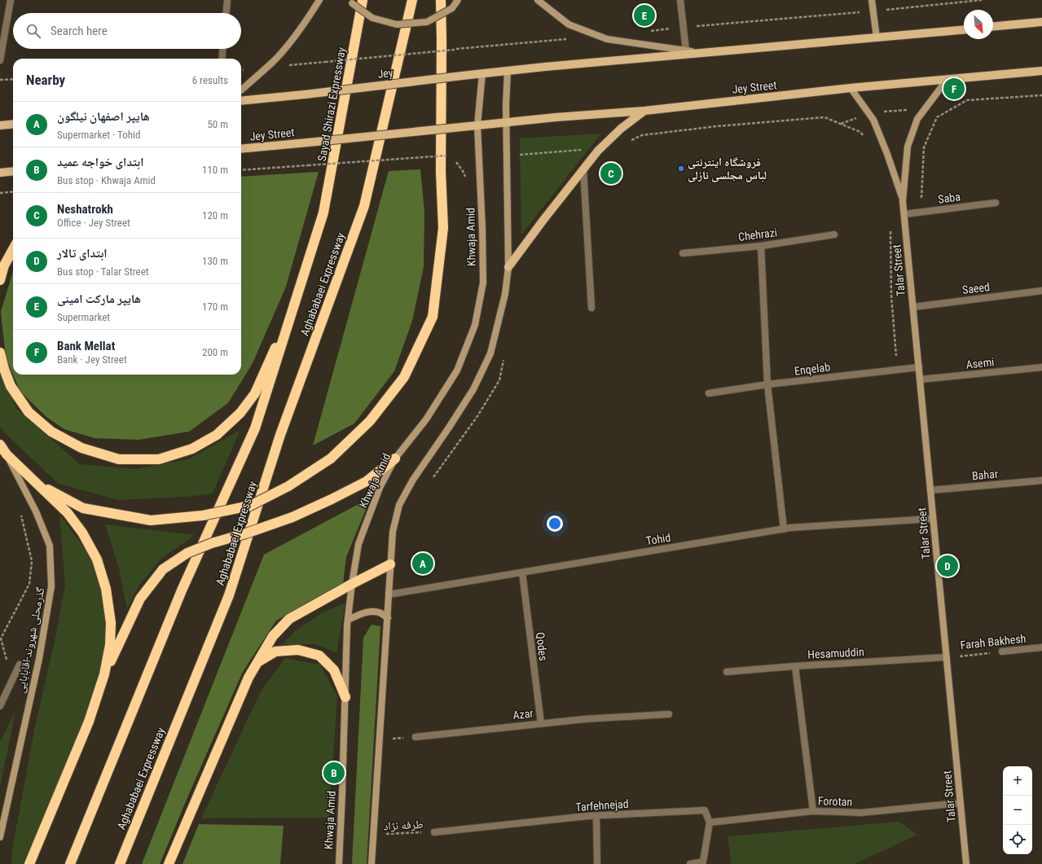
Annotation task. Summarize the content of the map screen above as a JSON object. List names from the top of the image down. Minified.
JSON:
{"streets":{"highway":["Sayad Shirazi Expressway","Aghababaei Expressway"],"main road":["Jey","Jey Street","Khwaja Amid","Talar Street","گذرمحلی شهروند-اقابابایی"],"street":["Saba","Chehrazi","Saeed","Asemi","Enqelab","Bahar","Tohid","Farah Bakhesh","Qodes","Hesamuddin","Azar","Forotan","Tarfehnejad"],"path":["طرفه نژاد"]},"crossings":[["Jey","Khwaja Amid"],["Jey Street","Khwaja Amid"],["Sayad Shirazi Expressway","Aghababaei Expressway"],["Saba","Talar Street"],["Talar Street","Saeed"],["Talar Street","Asemi"],["Talar Street","Enqelab"],["Talar Street","Bahar"],["Talar Street","Tohid"],["Talar Street","Farah Bakhesh"],["Talar Street","Hesamuddin"],["Talar Street","Forotan"],["Tohid","Qodes"],["Farah Bakhesh","Hesamuddin"],["Qodes","Azar"],["Forotan","Tarfehnejad"],["Tarfehnejad","طرفه نژاد"]],"places":["فروشگاه اینترنتی لباس مجلسی نازلی"],"north":"bottom right","page":{"pins":["E","F","C","A","D","B"],"search":"Search here","heading":["Nearby","6 results"],"list":[{"mark":"A","name":"هایپر اصفهان نیلگون","note":"Supermarket · Tohid","value":"50 m"},{"mark":"B","name":"ابتدای خواجه عمید","note":"Bus stop · Khwaja Amid","value":"110 m"},{"mark":"C","name":"Neshatrokh","note":"Office · Jey Street","value":"120 m"},{"mark":"D","name":"ابتدای تالار","note":"Bus stop · Talar Street","value":"130 m"},{"mark":"E","name":"هایپر مارکت امینی","note":"Supermarket","value":"170 m"},{"mark":"F","name":"Bank Mellat","note":"Bank · Jey Street","value":"200 m"}],"map_buttons":["+","−"]}}
